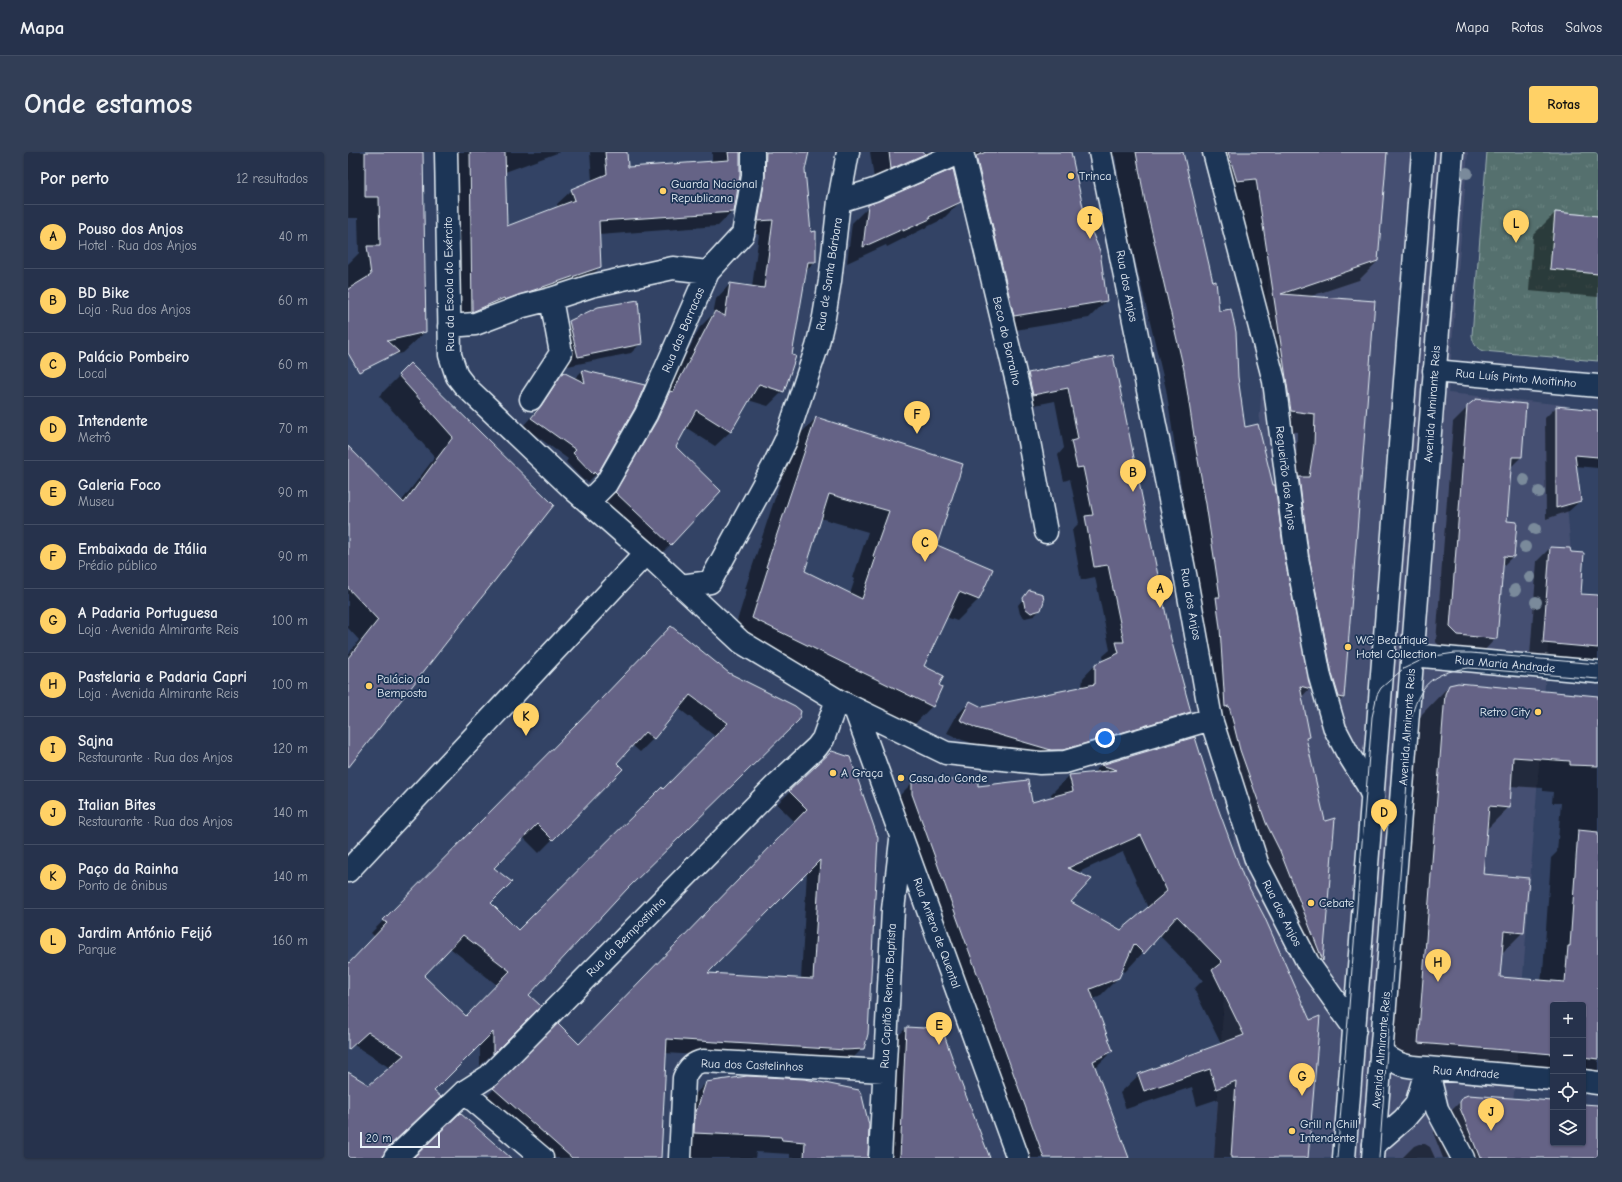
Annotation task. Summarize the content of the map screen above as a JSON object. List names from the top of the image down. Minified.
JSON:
{"streets":{"street":["Rua de Santa Bárbara","Rua da Escola do Exército","Rua dos Anjos","Rua das Barracas","Beco do Borralho","Rua Luís Pinto Moitinho","Avenida Almirante Reis","Regueirão dos Anjos","Rua Maria Andrade","Rua Antero de Quental","Rua da Bempostinha","Rua Capitão Renato Baptista","Rua dos Castelinhos","Rua Andrade"]},"crossings":[["Rua de Santa Bárbara","Rua da Escola do Exército"],["Rua da Escola do Exército","Rua dos Anjos"],["Rua da Escola do Exército","Rua das Barracas"],["Rua da Escola do Exército","Rua Antero de Quental"],["Rua da Escola do Exército","Rua da Bempostinha"],["Rua dos Anjos","Avenida Almirante Reis"],["Rua Luís Pinto Moitinho","Avenida Almirante Reis"],["Avenida Almirante Reis","Rua Maria Andrade"],["Rua Antero de Quental","Rua da Bempostinha"],["Rua Antero de Quental","Rua Capitão Renato Baptista"],["Rua Capitão Renato Baptista","Rua dos Castelinhos"]],"places":["Trinca","Guarda Nacional Republicana","WC Beautique Hotel Collection","Palácio da Bemposta","Retro City","A Graça","Casa do Conde","Cebate","Grill n Chill Intendente"],"scale_bar":"20 m","page":{"header":"Mapa","nav":["Mapa","Rotas","Salvos"],"buttons":"Rotas","title":"Onde estamos","heading":["Por perto","12 resultados"],"list":[{"mark":"A","name":"Pouso dos Anjos","note":"Hotel · Rua dos Anjos","value":"40 m"},{"mark":"B","name":"BD Bike","note":"Loja · Rua dos Anjos","value":"60 m"},{"mark":"C","name":"Palácio Pombeiro","note":"Local","value":"60 m"},{"mark":"D","name":"Intendente","note":"Metrô","value":"70 m"},{"mark":"E","name":"Galeria Foco","note":"Museu","value":"90 m"},{"mark":"F","name":"Embaixada de Itália","note":"Prédio público","value":"90 m"},{"mark":"G","name":"A Padaria Portuguesa","note":"Loja · Avenida Almirante Reis","value":"100 m"},{"mark":"H","name":"Pastelaria e Padaria Capri","note":"Loja · Avenida Almirante Reis","value":"100 m"},{"mark":"I","name":"Sajna","note":"Restaurante · Rua dos Anjos","value":"120 m"},{"mark":"J","name":"Italian Bites","note":"Restaurante · Rua dos Anjos","value":"140 m"},{"mark":"K","name":"Paço da Rainha","note":"Ponto de ônibus","value":"140 m"},{"mark":"L","name":"Jardim António Feijó","note":"Parque","value":"160 m"}],"pins":["I","L","F","B","C","A","K","D","H","E","G","J"],"map_buttons":["+","−"],"scale":"20 m"}}
